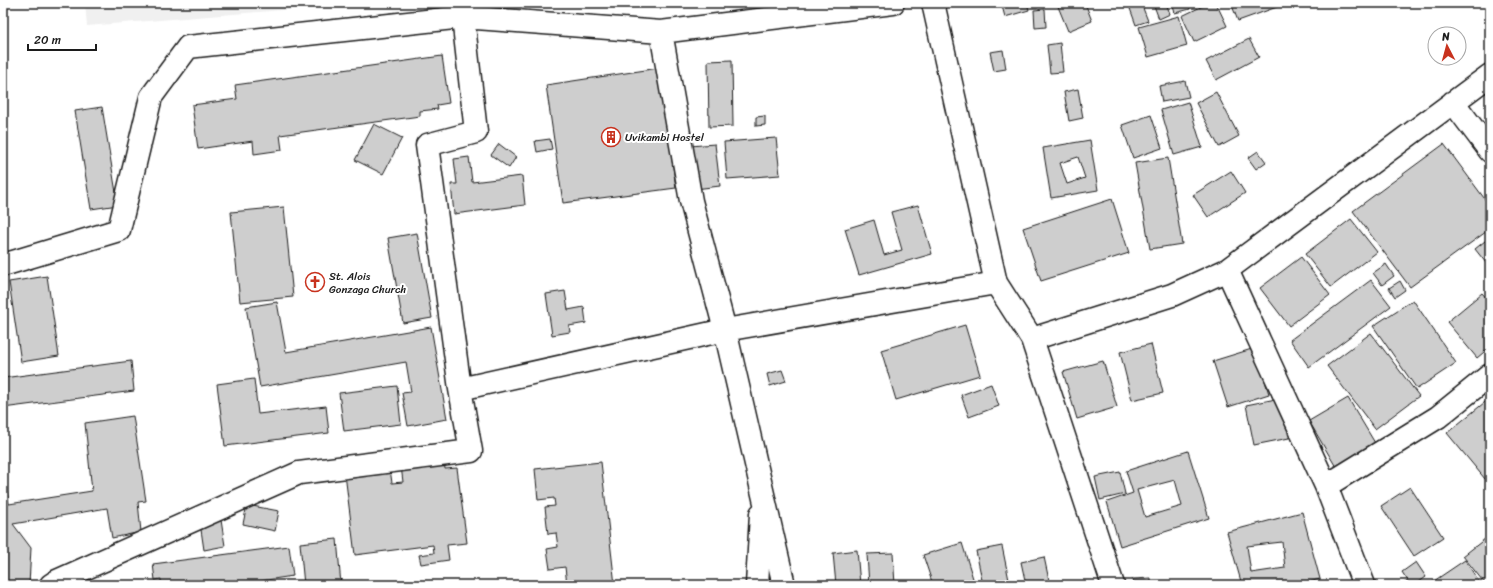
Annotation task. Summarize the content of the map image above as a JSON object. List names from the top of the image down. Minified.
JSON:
{"places":{"building":["Uvikambi Hostel"],"church":["St. Alois Gonzaga Church"]},"scale_bar":"20 m","north":"top"}
